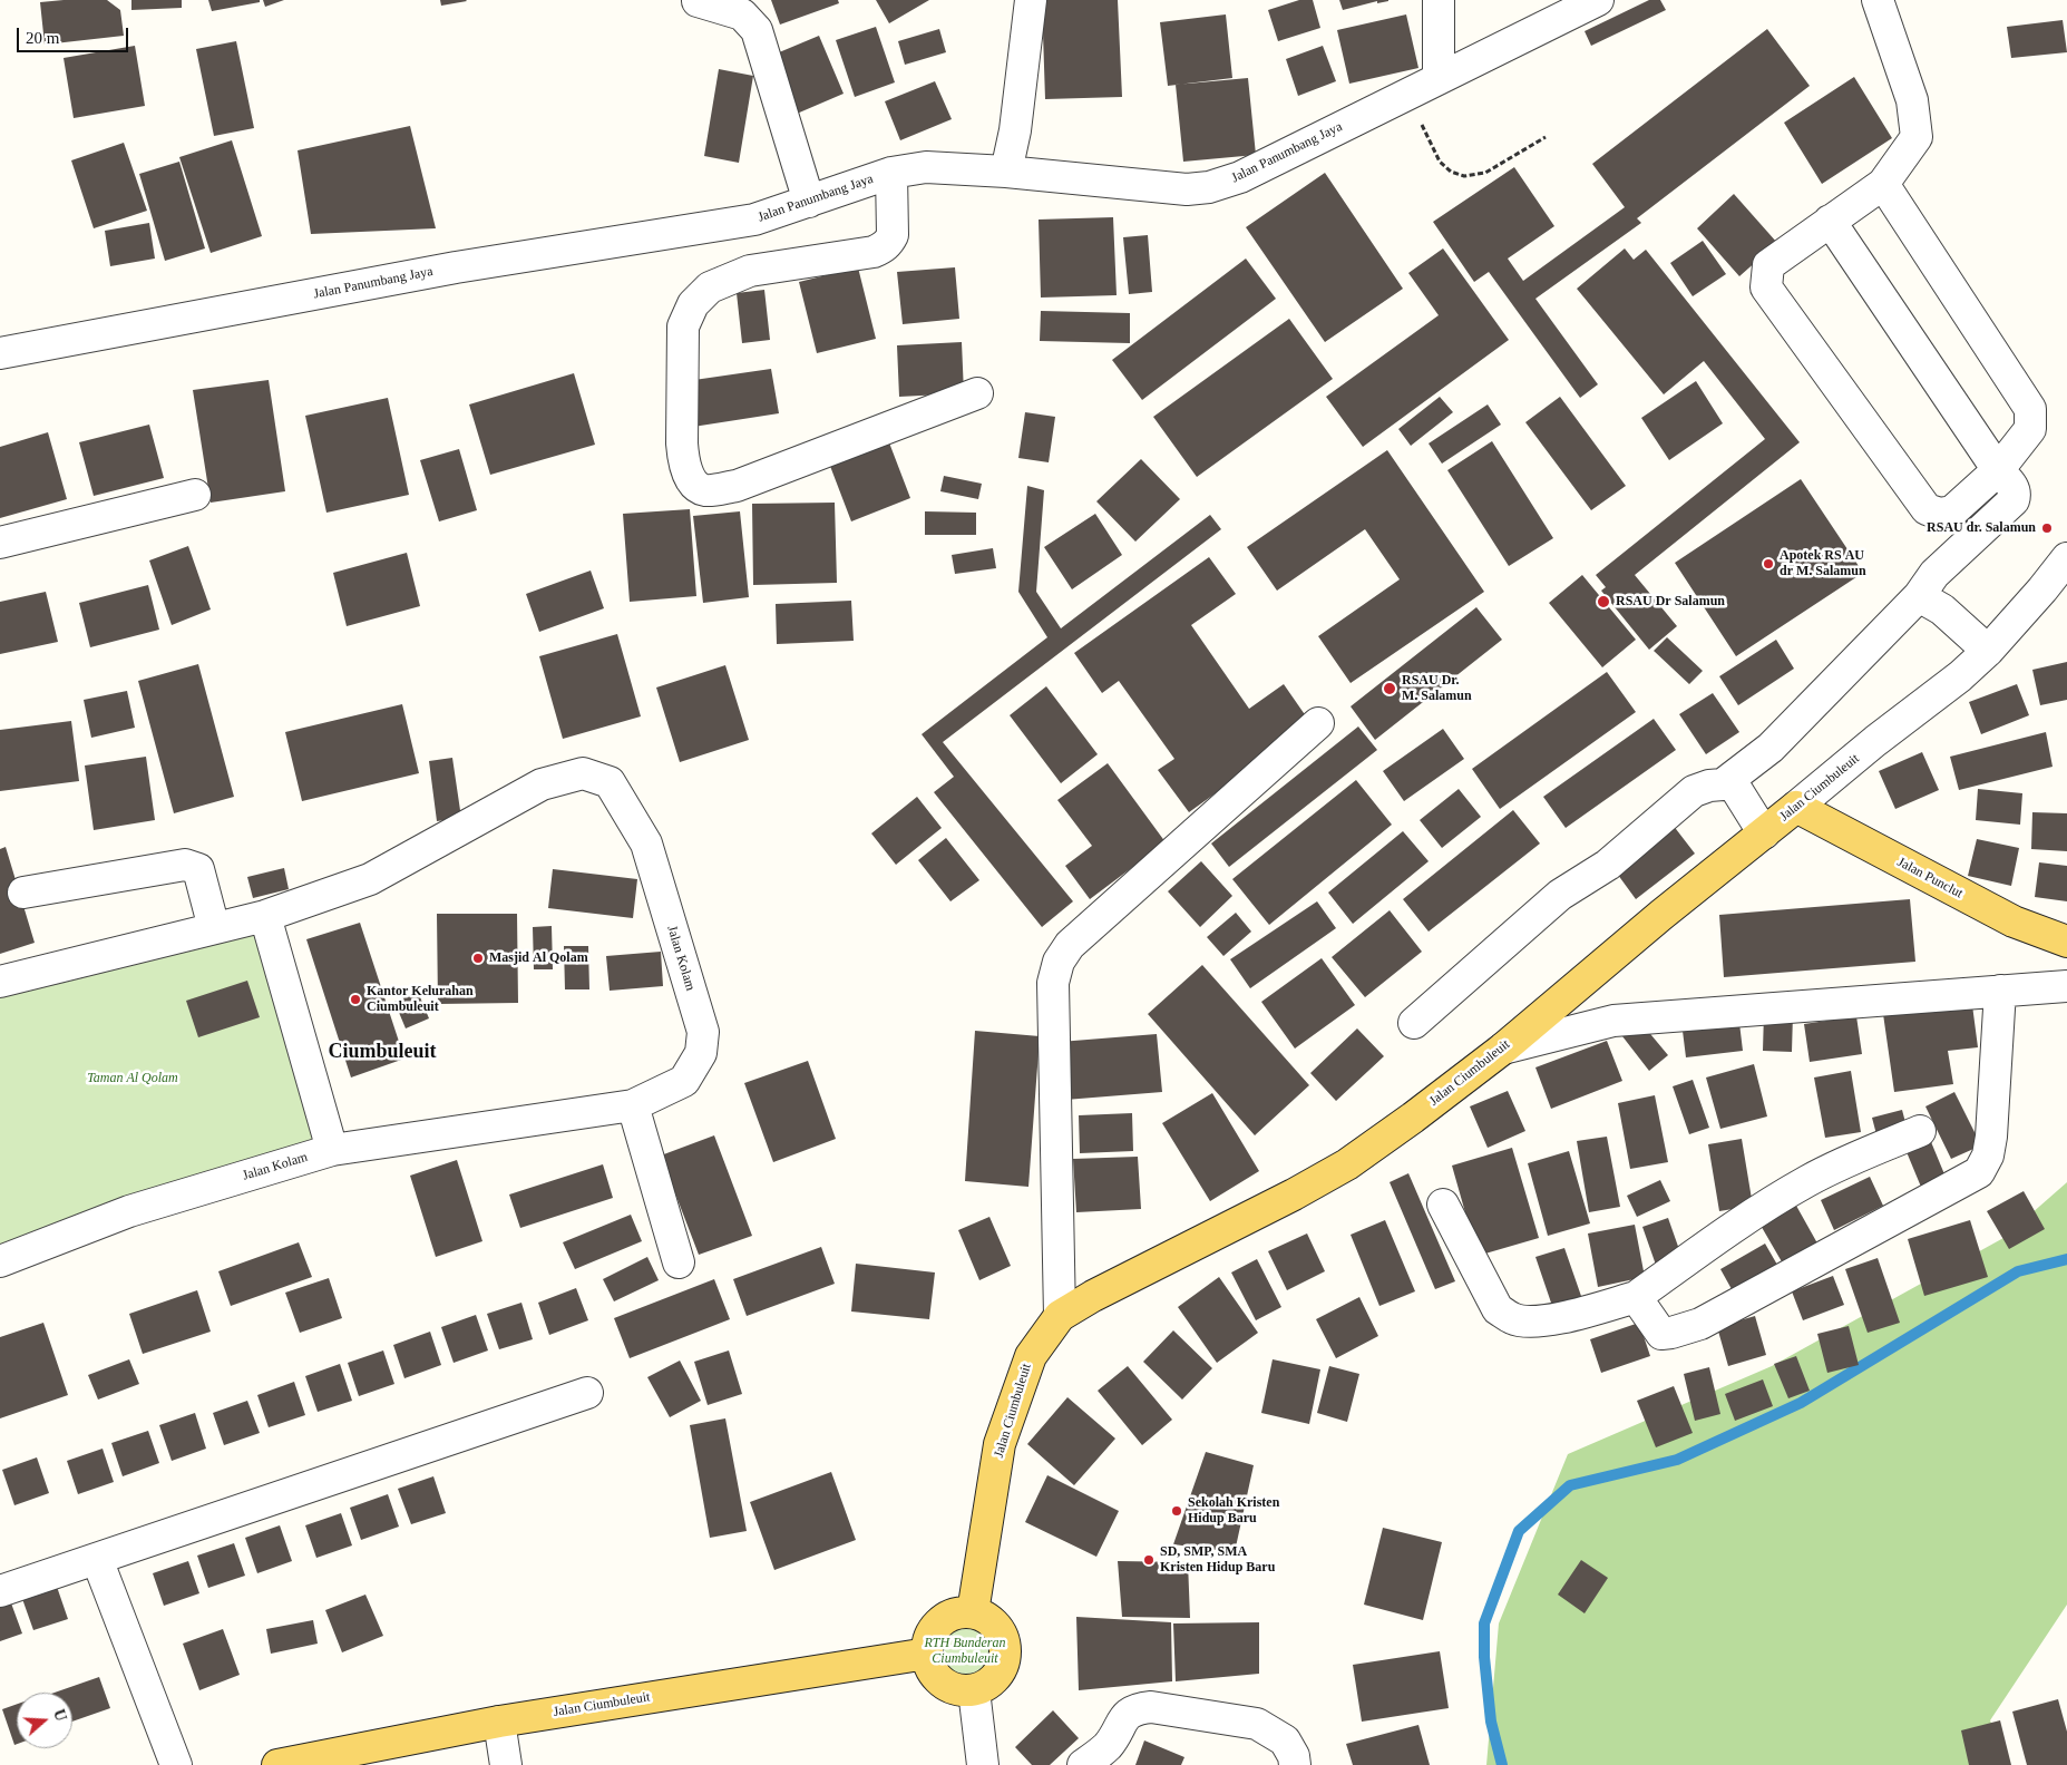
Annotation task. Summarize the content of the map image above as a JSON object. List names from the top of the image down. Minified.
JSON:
{"streets":{"main road":["Jalan Ciumbuleuit","Jalan Punclut"],"street":["Jalan Panumbang Jaya","Jalan Kolam"]},"crossings":[["Jalan Ciumbuleuit","Jalan Punclut"]],"districts":["Ciumbuleuit"],"parks":["Taman Al Qolam","RTH Bunderan Ciumbuleuit"],"places":["RSAU dr. Salamun","Apotek RS AU dr M. Salamun","RSAU Dr Salamun","RSAU Dr. M. Salamun","Masjid Al Qolam","Kantor Kelurahan Ciumbuleuit","Sekolah Kristen Hidup Baru","SD, SMP, SMA Kristen Hidup Baru"],"scale_bar":"20 m","north":"right"}
